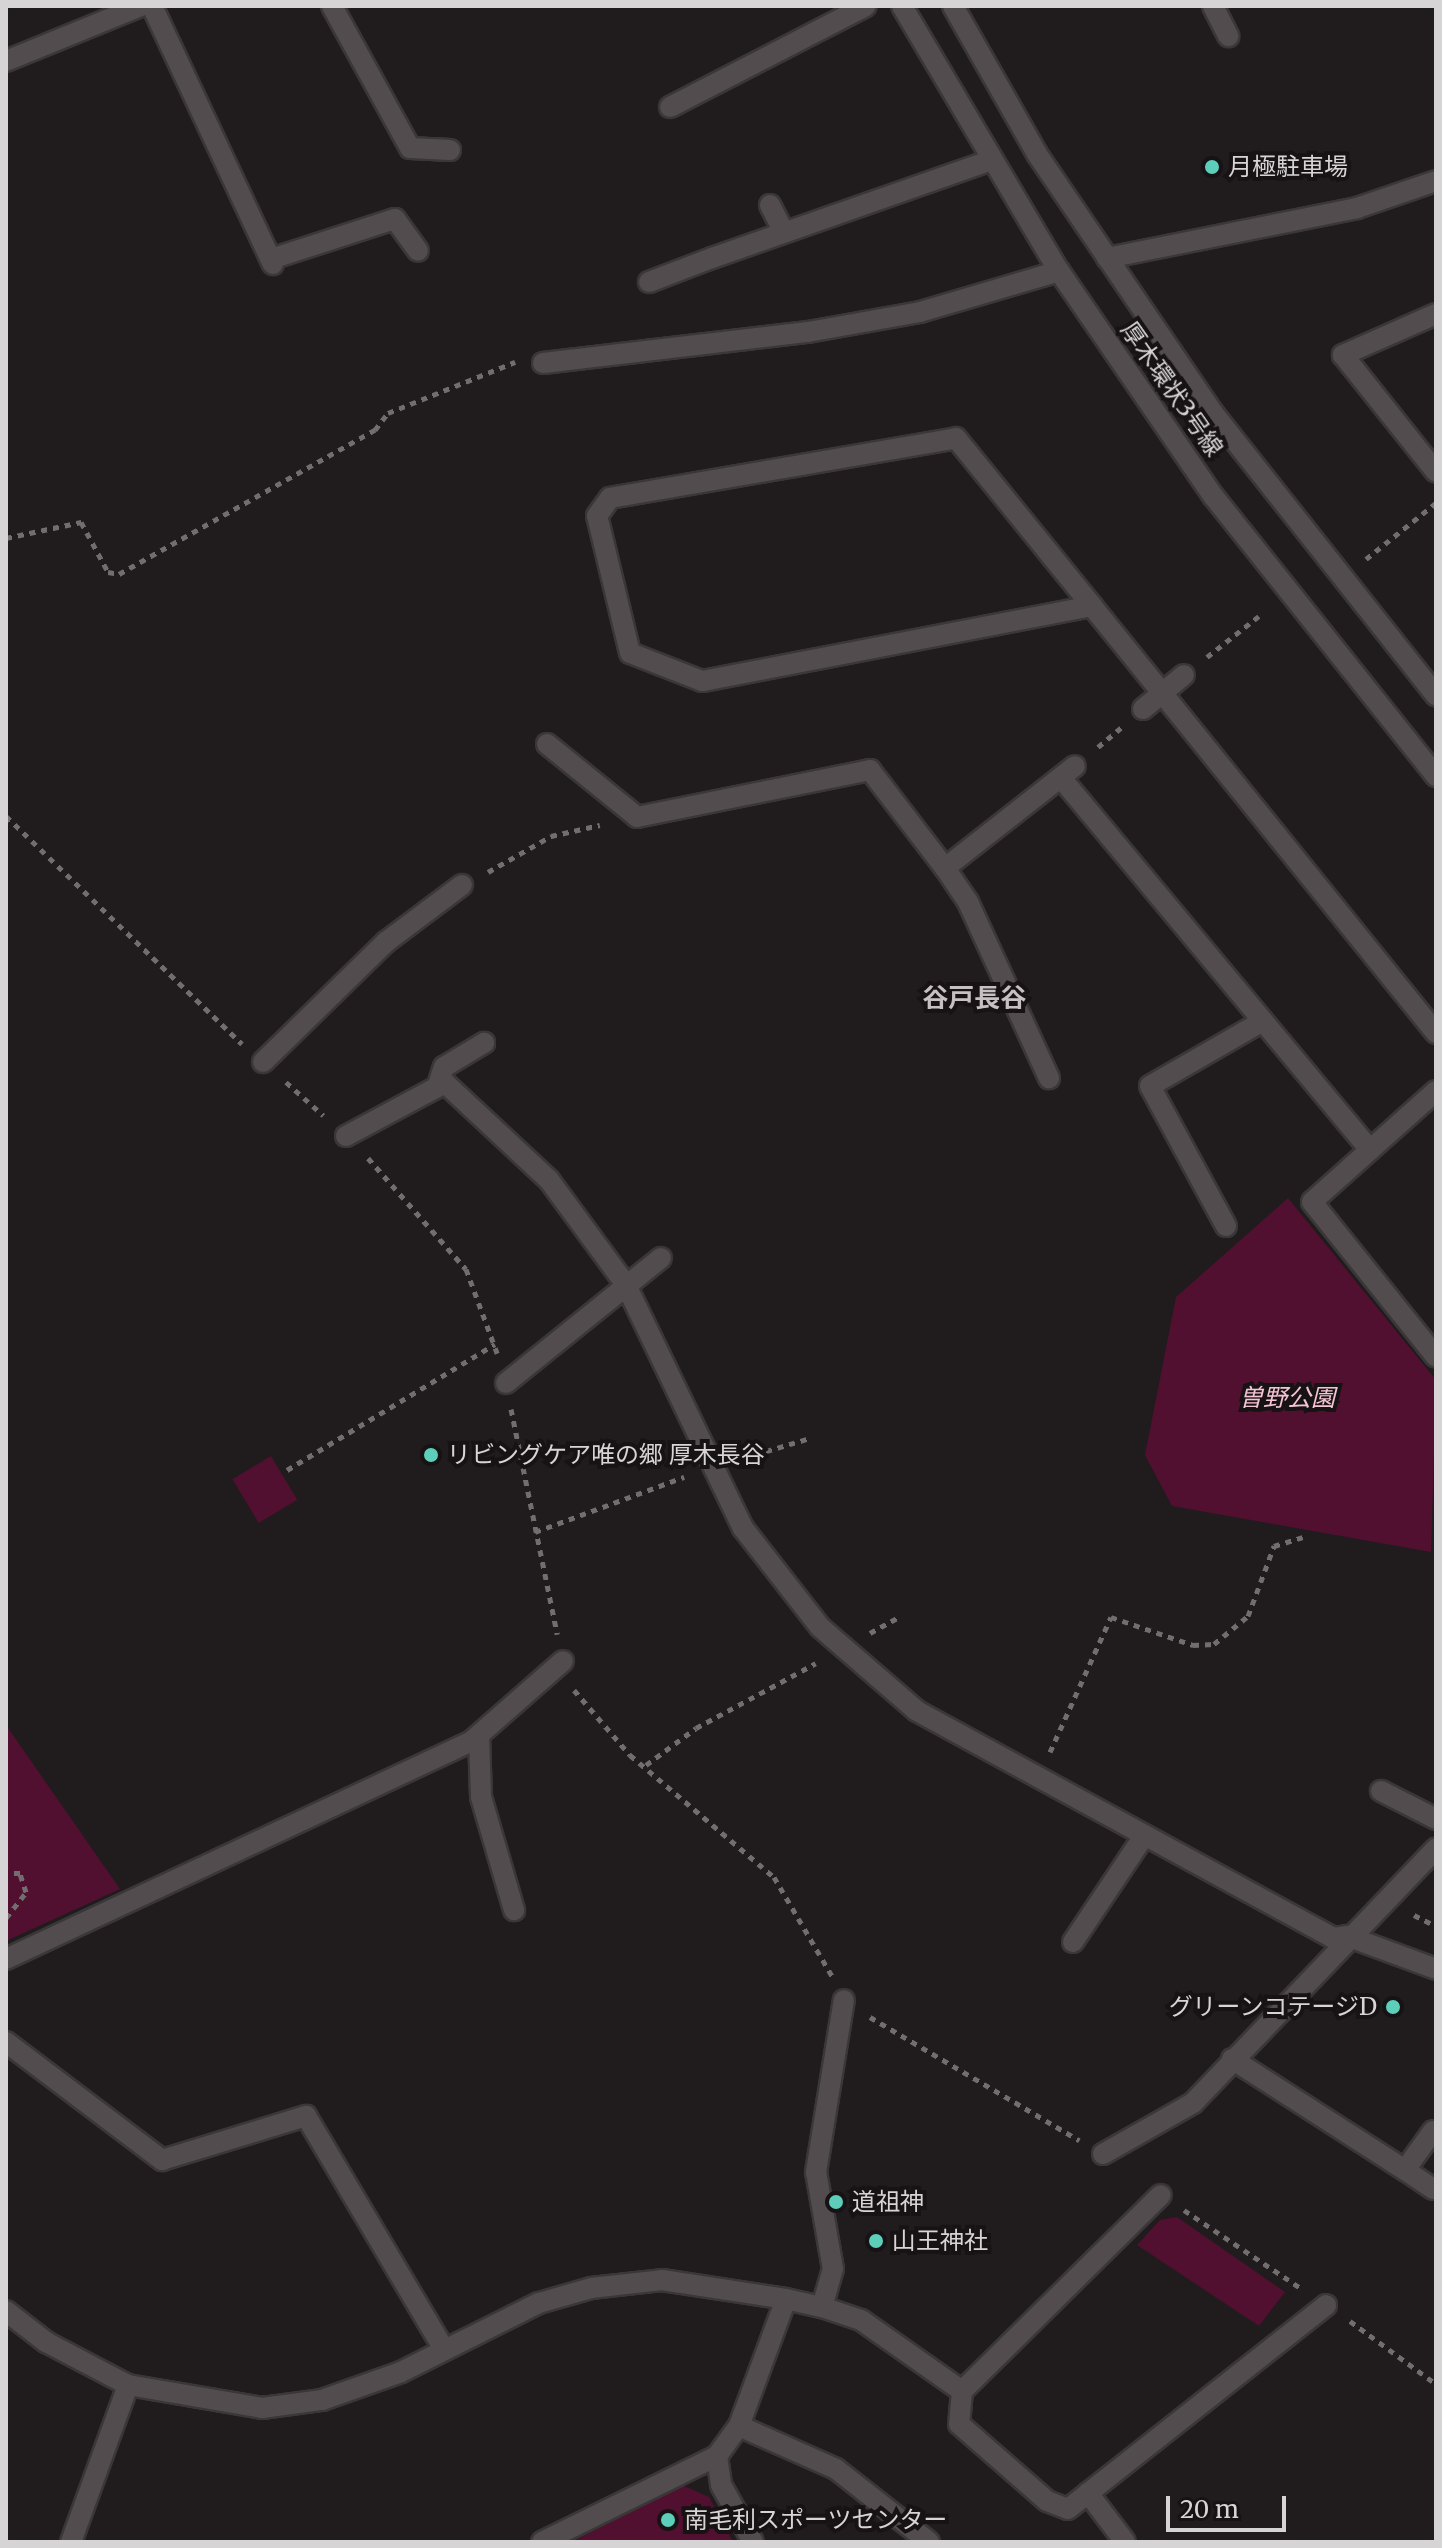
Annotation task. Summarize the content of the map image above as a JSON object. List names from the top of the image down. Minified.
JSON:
{"streets":{"street":["厚木環状3号線"]},"districts":["谷戸長谷"],"parks":["曽野公園"],"places":["月極駐車場","リビングケア唯の郷 厚木長谷","グリーンコテージD","道祖神","山王神社","南毛利スポーツセンター"],"scale_bar":"20 m"}
